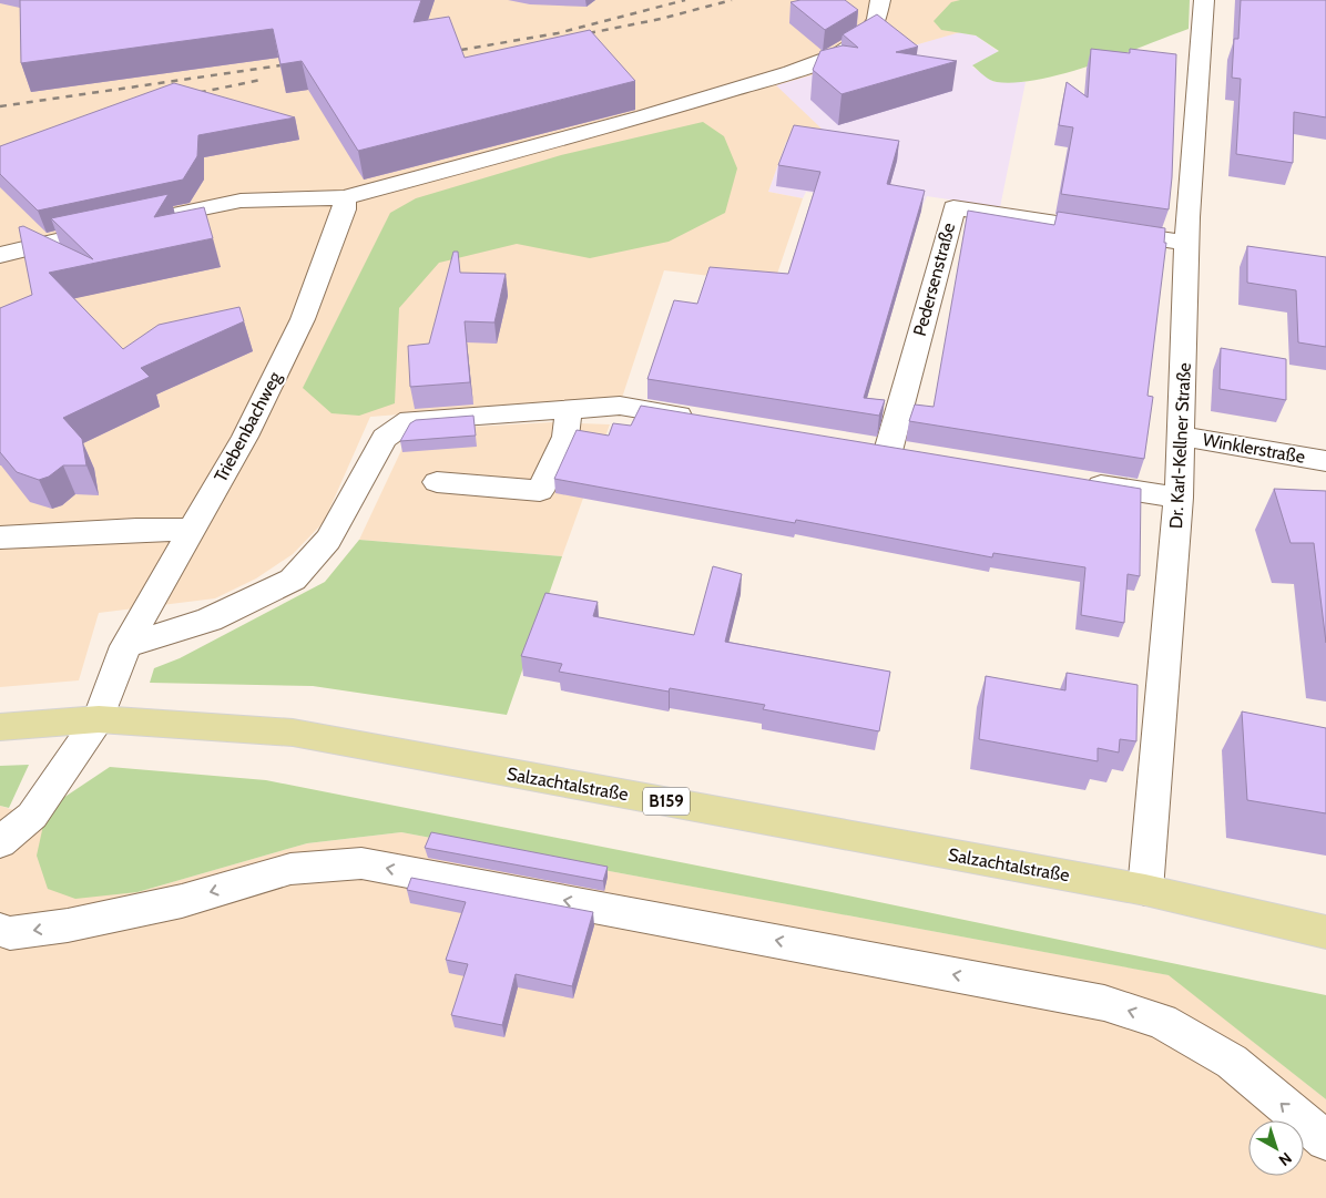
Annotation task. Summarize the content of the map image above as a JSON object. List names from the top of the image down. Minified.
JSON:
{"streets":{"main road":["Salzachtalstraße","B159"],"street":["Pedersenstraße","Triebenbachweg","Dr. Karl-Kellner Straße","Winklerstraße"]},"crossings":[["Pedersenstraße","Dr. Karl-Kellner Straße"],["Triebenbachweg","Salzachtalstraße"],["Dr. Karl-Kellner Straße","Winklerstraße"],["Dr. Karl-Kellner Straße","Salzachtalstraße"]],"north":"bottom right"}
